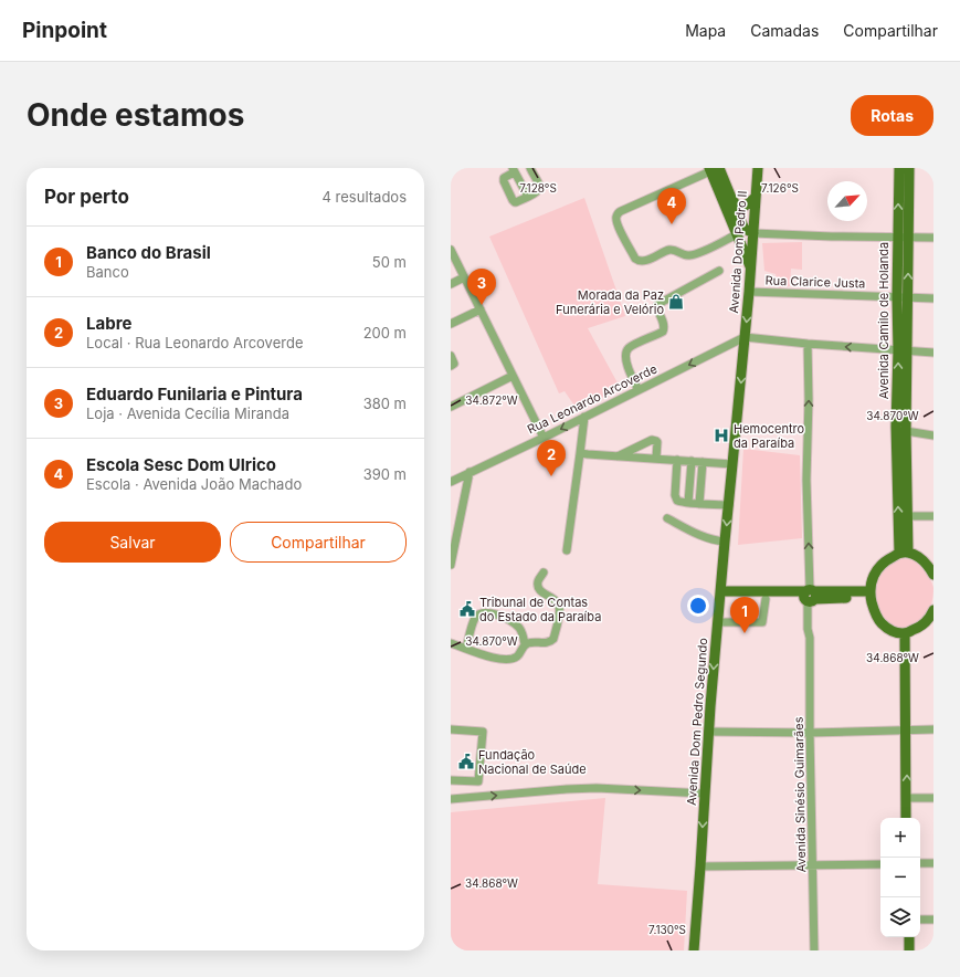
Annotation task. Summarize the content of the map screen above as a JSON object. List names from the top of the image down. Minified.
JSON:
{"streets":{"main road":["Avenida Dom Pedro II","Avenida Camilo de Holanda","Avenida Dom Pedro Segundo"],"street":["Rua Clarice Justa","Rua Leonardo Arcoverde","Avenida Sinésio Guimarães"]},"crossings":[["Avenida Dom Pedro II","Rua Clarice Justa"],["Avenida Dom Pedro II","Rua Leonardo Arcoverde"],["Avenida Dom Pedro II","Avenida Dom Pedro Segundo"],["Rua Clarice Justa","Avenida Camilo de Holanda"],["Rua Leonardo Arcoverde","Avenida Dom Pedro Segundo"]],"one_way":["Rua Leonardo Arcoverde","Avenida Dom Pedro Segundo","Avenida Sinésio Guimarães"],"places":{"shop":["Morada da Paz Funerária e Velório"],"hospital":["Hemocentro da Paraíba"],"public building":["Tribunal de Contas do Estado da Paraíba","Fundação Nacional de Saúde"]},"north":"top right","page":{"header":"Pinpoint","nav":["Mapa","Camadas","Compartilhar"],"buttons":["Rotas",["Salvar","Compartilhar"]],"title":"Onde estamos","heading":["Por perto","4 resultados"],"pins":["4","3","2","1"],"list":[{"mark":"1","name":"Banco do Brasil","note":"Banco","value":"50 m"},{"mark":"2","name":"Labre","note":"Local · Rua Leonardo Arcoverde","value":"200 m"},{"mark":"3","name":"Eduardo Funilaria e Pintura","note":"Loja · Avenida Cecília Miranda","value":"380 m"},{"mark":"4","name":"Escola Sesc Dom Ulrico","note":"Escola · Avenida João Machado","value":"390 m"}],"map_buttons":["+","−"]},"coordinates":["7.128°S","7.126°S","34.872°W","34.870°W","34.868°W","7.130°S"]}
